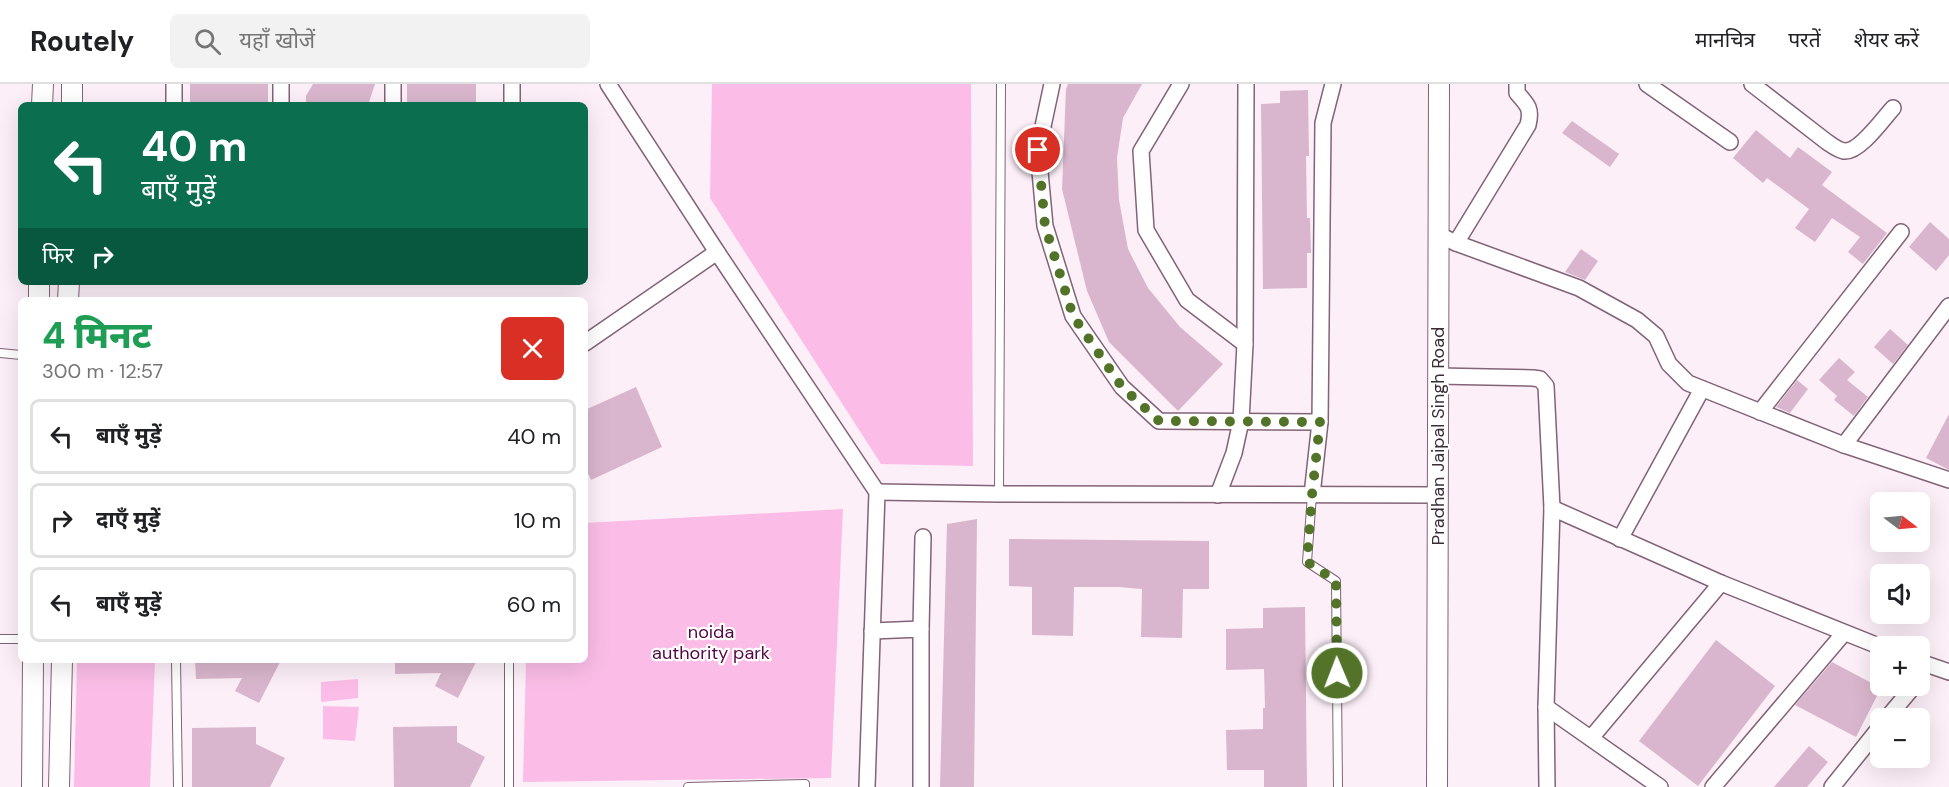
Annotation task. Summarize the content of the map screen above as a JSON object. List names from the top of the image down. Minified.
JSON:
{"streets":{"street":["Pradhan Jaipal Singh Road"]},"parks":["noida authority park"],"north":"right","page":{"header":"Routely","search":"यहाँ खोजें","nav":["मानचित्र","परतें","शेयर करें"],"turn":["40 m","बाएँ मुड़ें"],"then":"फिर","heading":["4 मिनट","300 m · 12:57"],"list":[{"name":"बाएँ मुड़ें","value":"40 m"},{"name":"दाएँ मुड़ें","value":"10 m"},{"name":"बाएँ मुड़ें","value":"60 m"}],"map_buttons":["+","−"]}}
